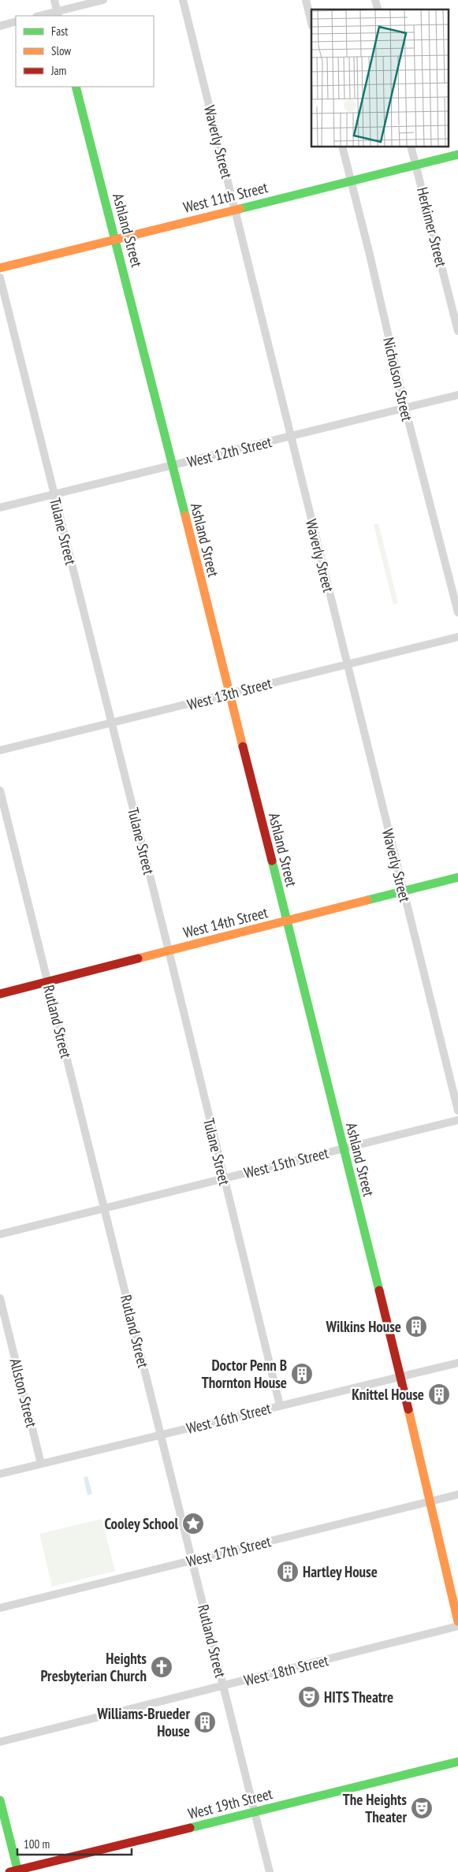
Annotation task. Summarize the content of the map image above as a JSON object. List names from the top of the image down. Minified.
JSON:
{"streets":{"street":["Waverly Street","West 11th Street","Herkimer Street","Ashland Street","Nicholson Street","West 12th Street","Tulane Street","West 13th Street","West 14th Street","Rutland Street","West 15th Street","Allston Street","West 16th Street","West 17th Street","West 18th Street","West 19th Street"]},"crossings":[["Waverly Street","West 11th Street"],["Waverly Street","West 12th Street"],["Waverly Street","West 13th Street"],["Waverly Street","West 14th Street"],["West 11th Street","Herkimer Street"],["West 11th Street","Ashland Street"],["West 11th Street","Nicholson Street"],["Ashland Street","West 12th Street"],["Ashland Street","West 13th Street"],["Ashland Street","West 14th Street"],["Ashland Street","West 15th Street"],["Ashland Street","West 16th Street"],["Ashland Street","West 17th Street"],["Nicholson Street","West 12th Street"],["West 12th Street","Tulane Street"],["Tulane Street","West 13th Street"],["Tulane Street","West 14th Street"],["Tulane Street","West 15th Street"],["Tulane Street","West 16th Street"],["West 14th Street","Rutland Street"],["Rutland Street","West 15th Street"],["Rutland Street","West 16th Street"],["Rutland Street","West 17th Street"],["Rutland Street","West 18th Street"],["Rutland Street","West 19th Street"],["Allston Street","West 16th Street"]],"places":{"building":["Wilkins House","Doctor Penn B Thornton House","Knittel House","Hartley House","Williams-Brueder House"],"place":["Cooley School"],"church":["Heights Presbyterian Church"],"theatre":["HITS Theatre","The Heights Theater"]},"legend":["Fast","Slow","Jam"],"scale_bar":"100 m"}
